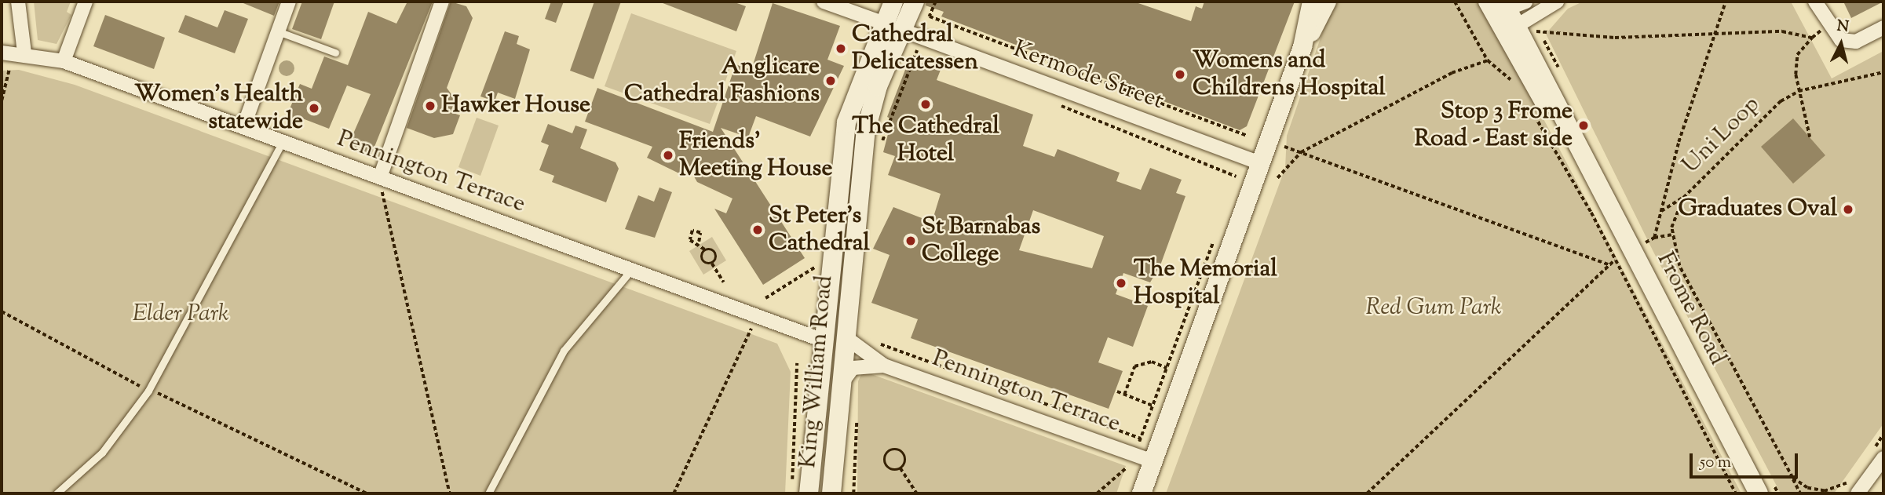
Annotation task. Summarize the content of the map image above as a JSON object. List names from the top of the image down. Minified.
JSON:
{"streets":{"main road":["Frome Road","King William Road"],"street":["Kermode Street","Pennington Terrace"],"path":["Uni Loop"]},"crossings":[["Kermode Street","King William Road"],["Pennington Terrace","King William Road"]],"parks":["Red Gum Park","Elder Park"],"places":["Cathedral Delicatessen","Womens and Childrens Hospital","Anglicare Cathedral Fashions","The Cathedral Hotel","Hawker House","Women's Health statewide","Stop 3 Frome Road - East side","Friends' Meeting House","Graduates Oval","St Peter’s Cathedral","St Barnabas College","The Memorial Hospital"],"scale_bar":"50 m","north":"top"}
